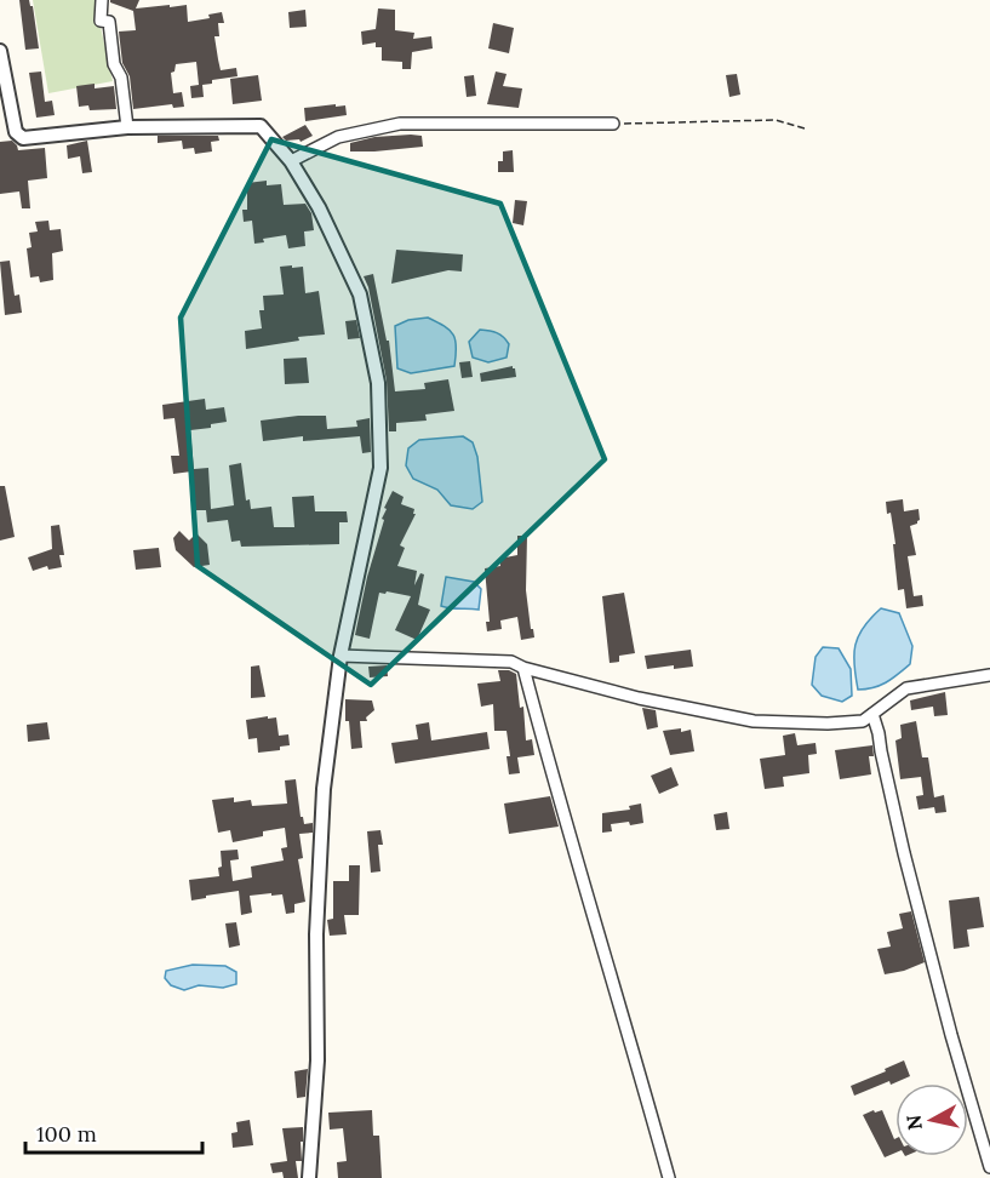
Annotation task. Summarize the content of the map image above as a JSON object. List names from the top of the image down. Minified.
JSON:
{"scale_bar":"100 m","north":"left"}
